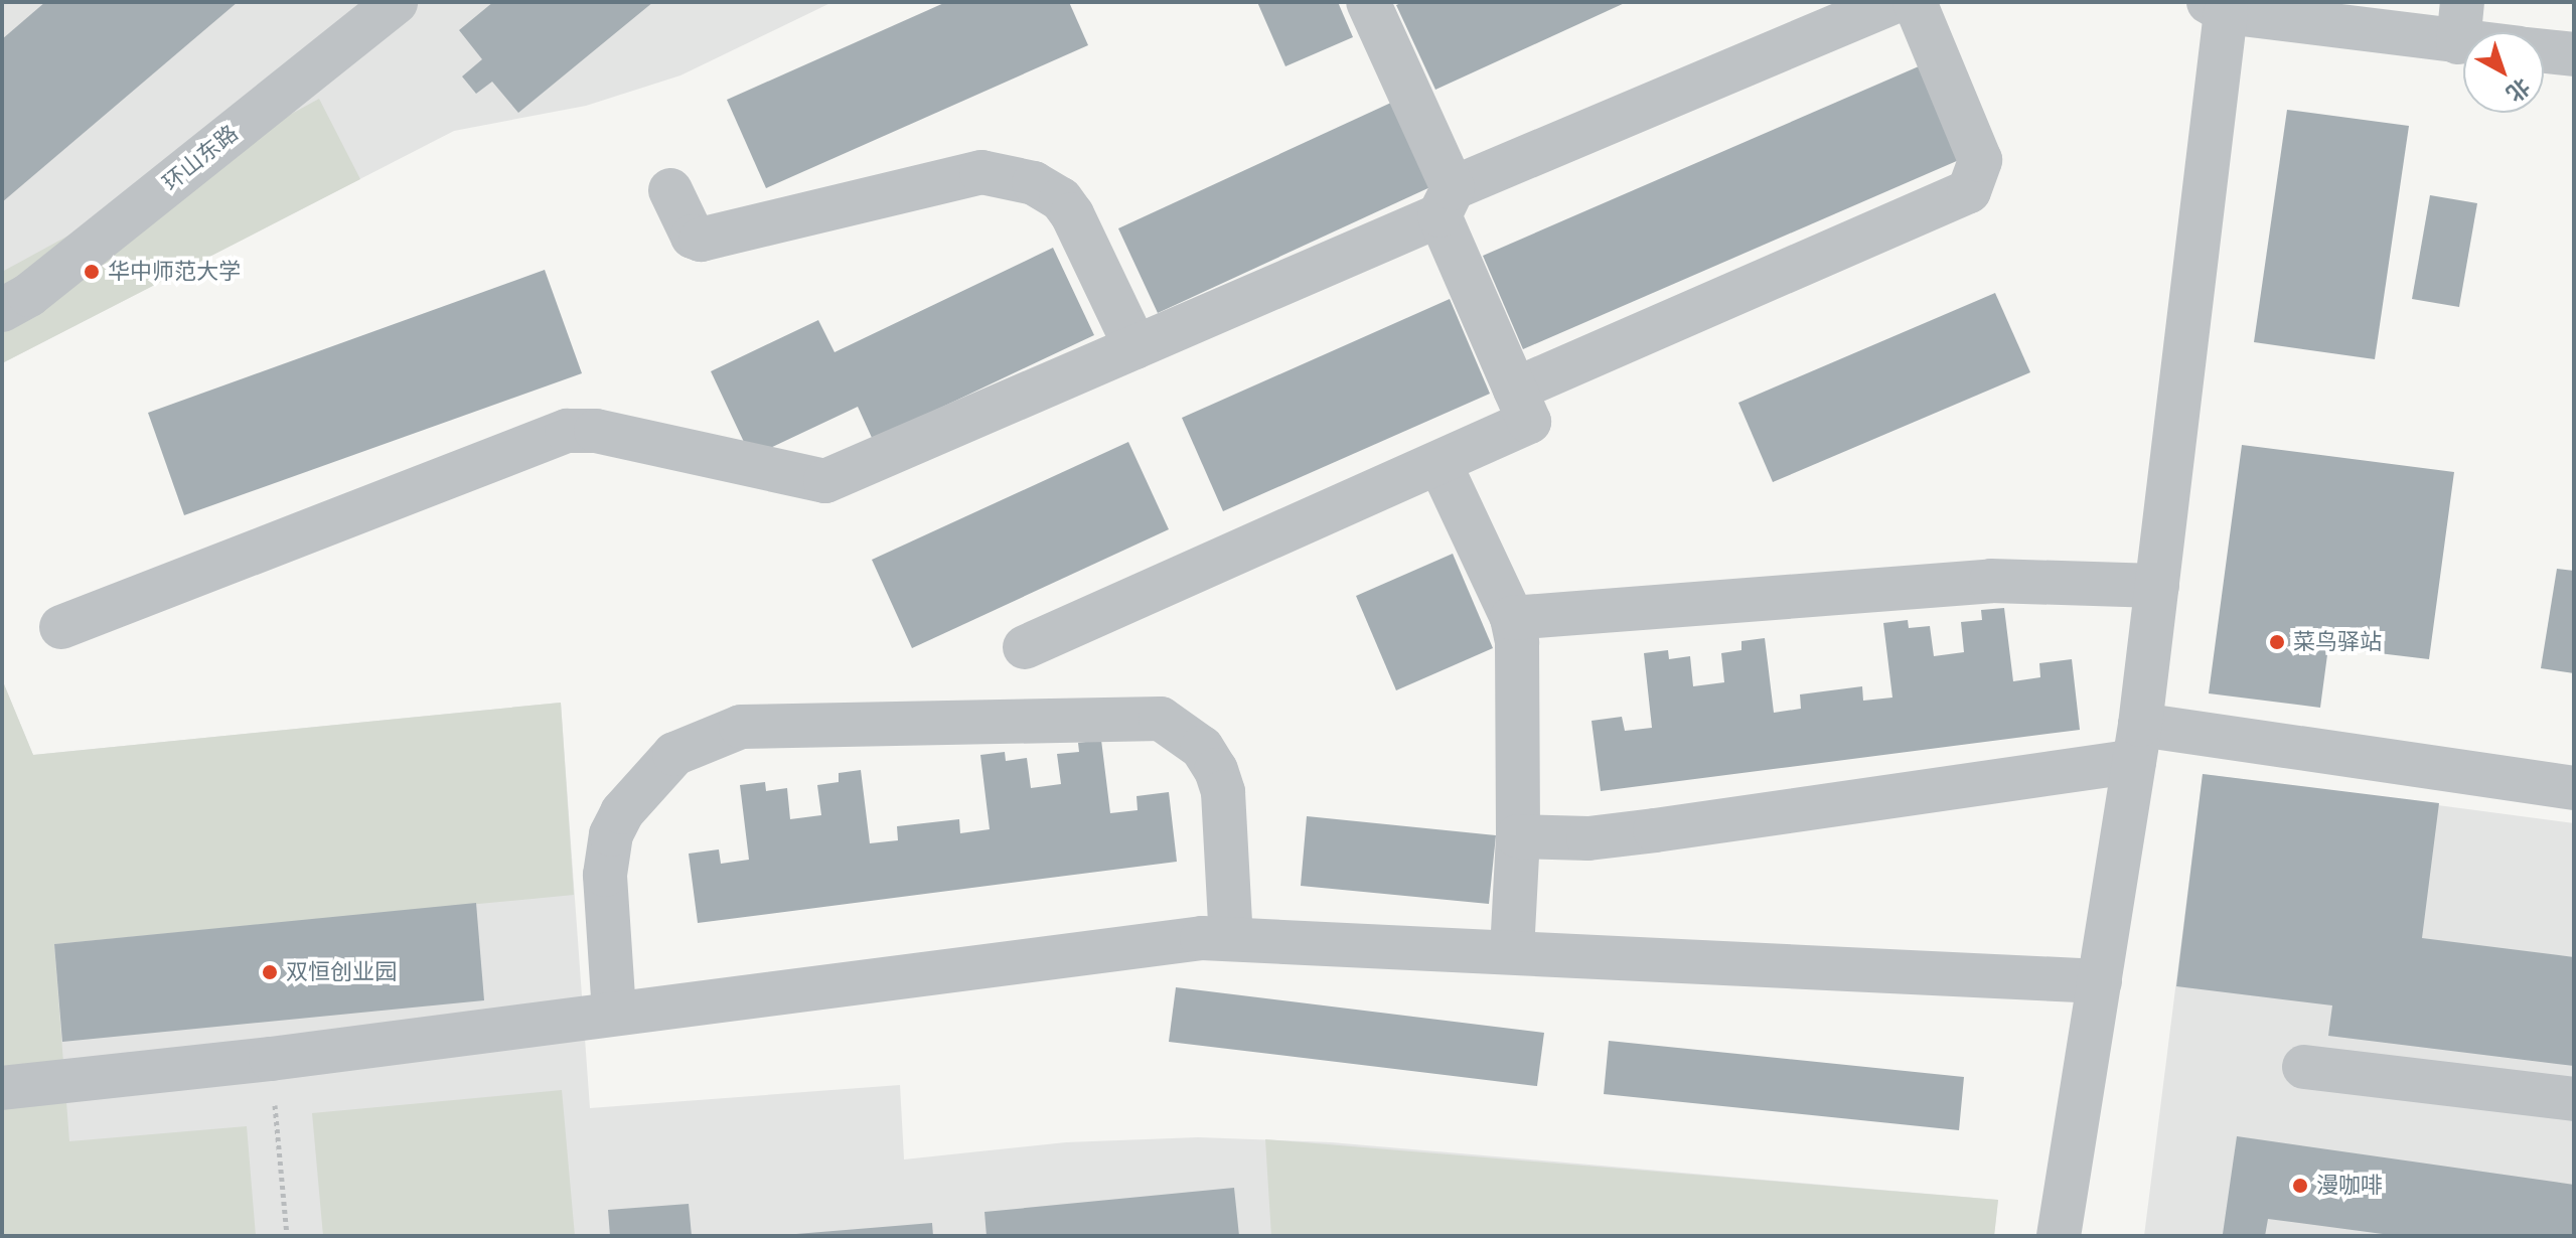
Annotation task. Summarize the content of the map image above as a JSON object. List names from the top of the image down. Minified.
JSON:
{"streets":{"street":["环山东路"]},"places":["华中师范大学","菜鸟驿站","双恒创业园","漫咖啡"],"north":"bottom right"}
